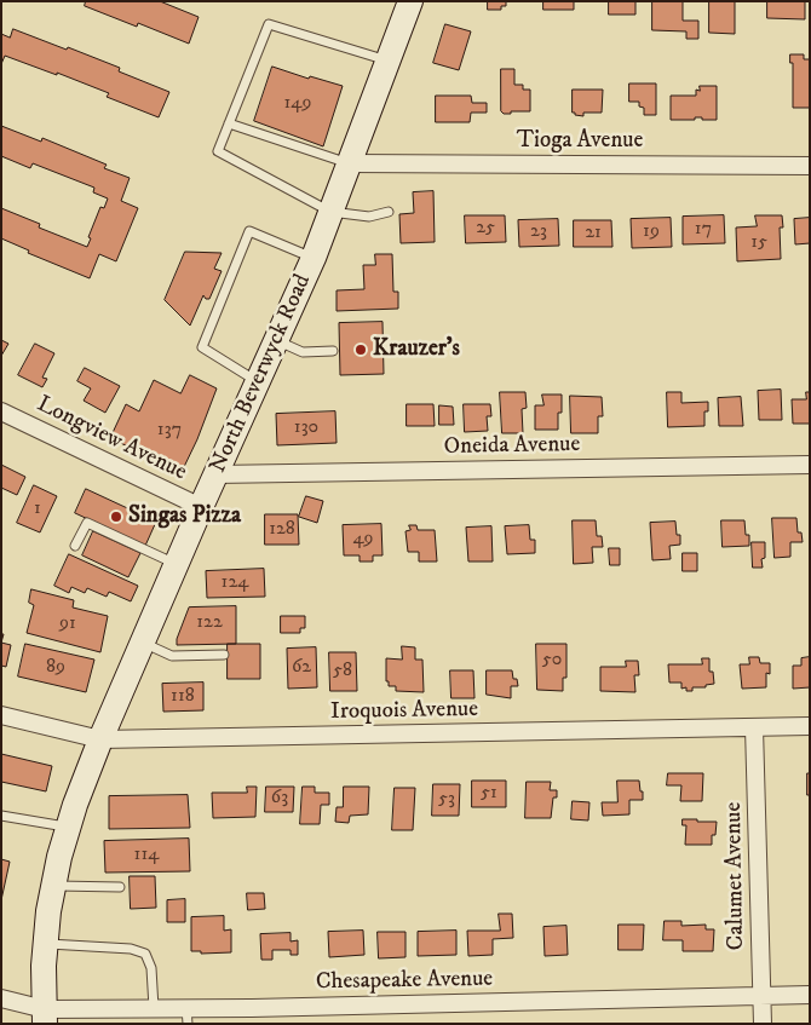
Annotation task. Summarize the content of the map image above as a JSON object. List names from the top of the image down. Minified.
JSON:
{"streets":{"street":["Tioga Avenue","North Beverwyck Road","Longview Avenue","Oneida Avenue","Iroquois Avenue","Calumet Avenue","Chesapeake Avenue"]},"crossings":[["Tioga Avenue","North Beverwyck Road"],["North Beverwyck Road","Longview Avenue"],["North Beverwyck Road","Oneida Avenue"],["North Beverwyck Road","Iroquois Avenue"],["North Beverwyck Road","Chesapeake Avenue"],["Iroquois Avenue","Calumet Avenue"],["Calumet Avenue","Chesapeake Avenue"]],"places":["Krauzer's","Singas Pizza"],"house_numbers":["149","25","17","23","19","21","15","130","137","1","128","49","124","122","91","50","89","62","58","118","51","63","53","114"]}
